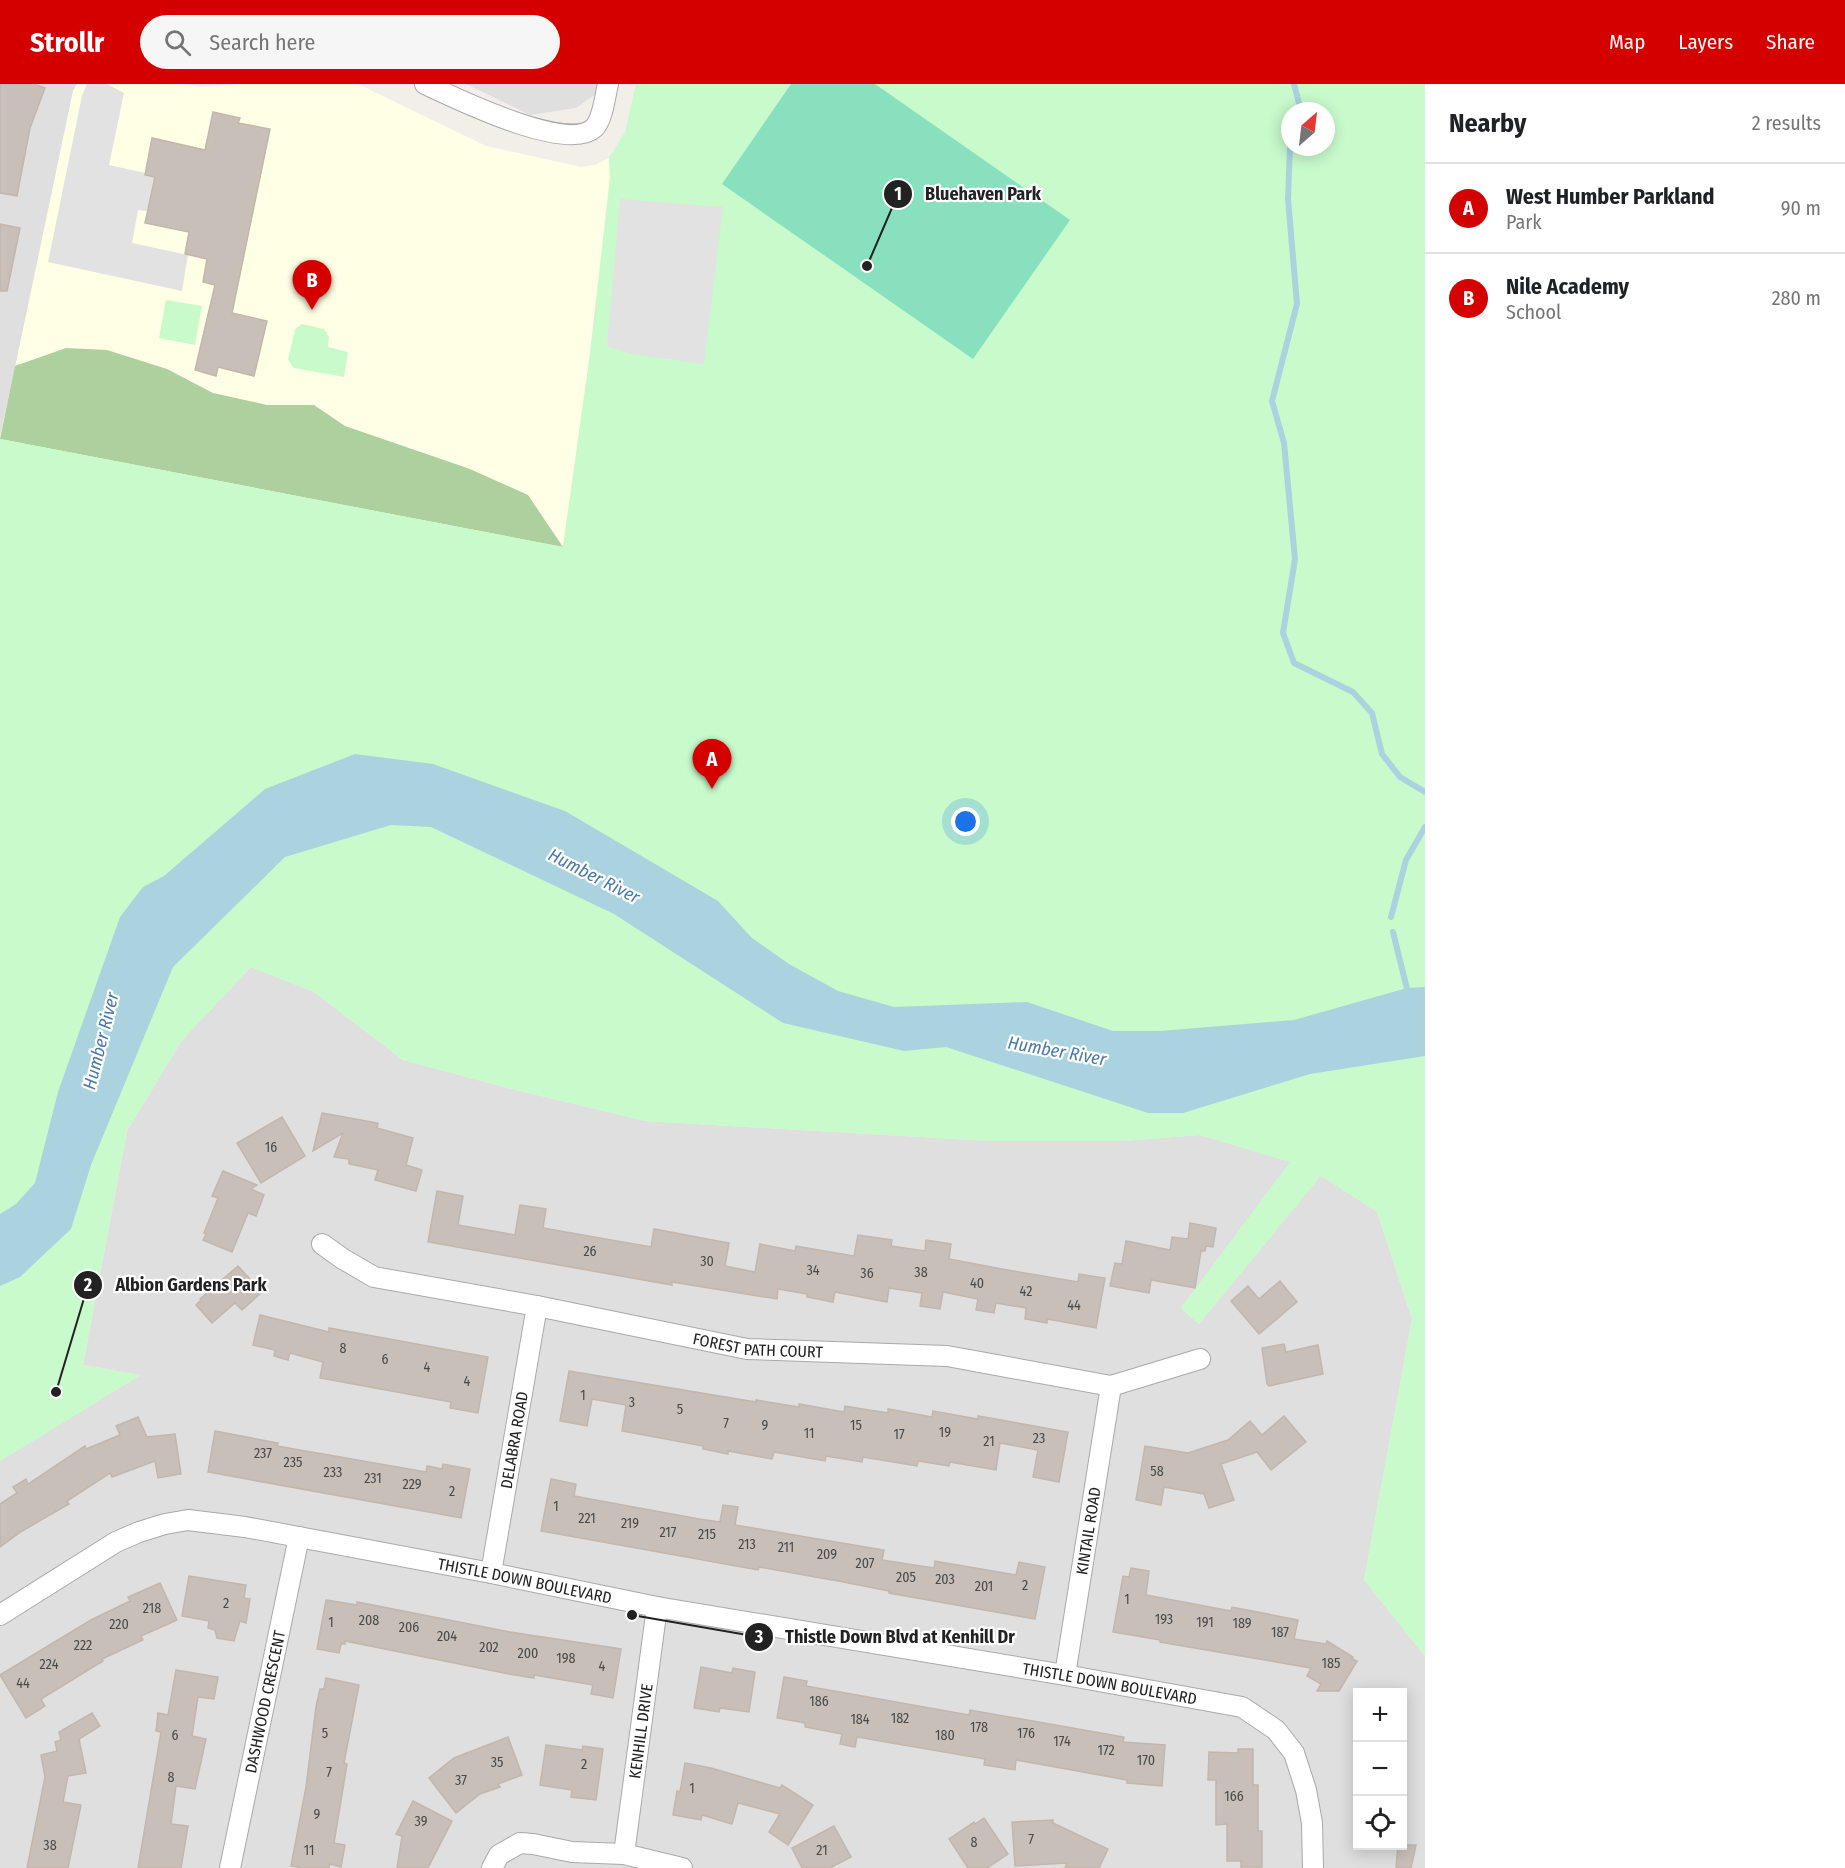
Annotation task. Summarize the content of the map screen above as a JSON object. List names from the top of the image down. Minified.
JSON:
{"streets":{"street":["FOREST PATH COURT","DELABRA ROAD","KINTAIL ROAD","THISTLE DOWN BOULEVARD","DASHWOOD CRESCENT","KENHILL DRIVE"]},"crossings":[["FOREST PATH COURT","DELABRA ROAD"],["FOREST PATH COURT","KINTAIL ROAD"],["DELABRA ROAD","THISTLE DOWN BOULEVARD"],["KINTAIL ROAD","THISTLE DOWN BOULEVARD"],["THISTLE DOWN BOULEVARD","DASHWOOD CRESCENT"],["THISTLE DOWN BOULEVARD","KENHILL DRIVE"]],"water":["Humber River"],"places":["Bluehaven Park","Albion Gardens Park","Thistle Down Blvd at Kenhill Dr"],"house_numbers":["16","26","30","34","38","36","40","42","44","8","6","4","4","1","3","5","7","9","15","19","11","17","23","21","237","235","58","233","231","229","2","1","221","219","217","215","213","211","209","207","205","203","2","201","1","2","218","193","208","1","191","189","220","206","187","204","222","202","200","198","185","224","4","44","186","182","184","178","5","176","6","180","174","172","170","35","2","7","8","37","1","166","9","39","7","8","38","11","21"],"north":"top right","page":{"header":"Strollr","search":"Search here","nav":["Map","Layers","Share"],"heading":["Nearby","2 results"],"list":[{"mark":"A","name":"West Humber Parkland","note":"Park","value":"90 m"},{"mark":"B","name":"Nile Academy","note":"School","value":"280 m"}],"pins":["B","A"],"map_buttons":["+","−"]}}
